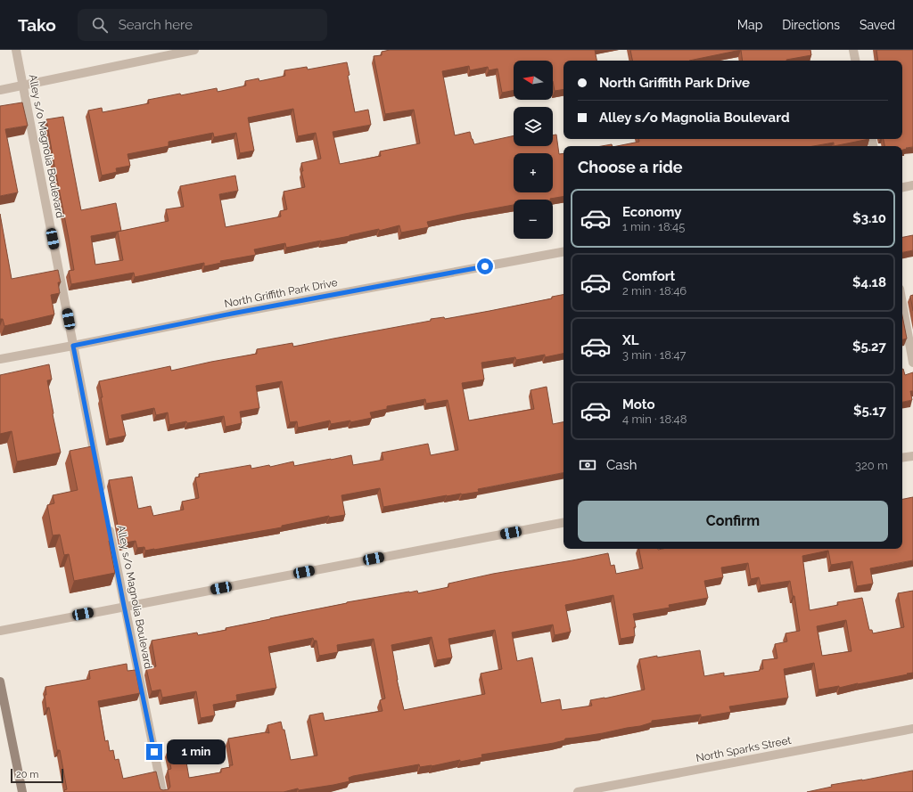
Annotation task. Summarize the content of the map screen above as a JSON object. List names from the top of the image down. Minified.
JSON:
{"streets":{"street":["Alley s/o Magnolia Boulevard","North Griffith Park Drive","North Sparks Street"]},"crossings":[["Alley s/o Magnolia Boulevard","North Griffith Park Drive"]],"scale_bar":"20 m","north":"left","page":{"header":"Tako","search":"Search here","nav":["Map","Directions","Saved"],"map_buttons":["+","−"],"banner":["North Griffith Park Drive","Alley s/o Magnolia Boulevard"],"heading":"Choose a ride","list":[{"name":"Economy","note":"1 min · 18:45","value":"$3.10"},{"name":"Comfort","note":"2 min · 18:46","value":"$4.18"},{"name":"XL","note":"3 min · 18:47","value":"$5.27"},{"name":"Moto","note":"4 min · 18:48","value":"$5.17"}],"pay":["Cash","320 m"],"buttons":"Confirm","bubble":"1 min","scale":"20 m"}}
